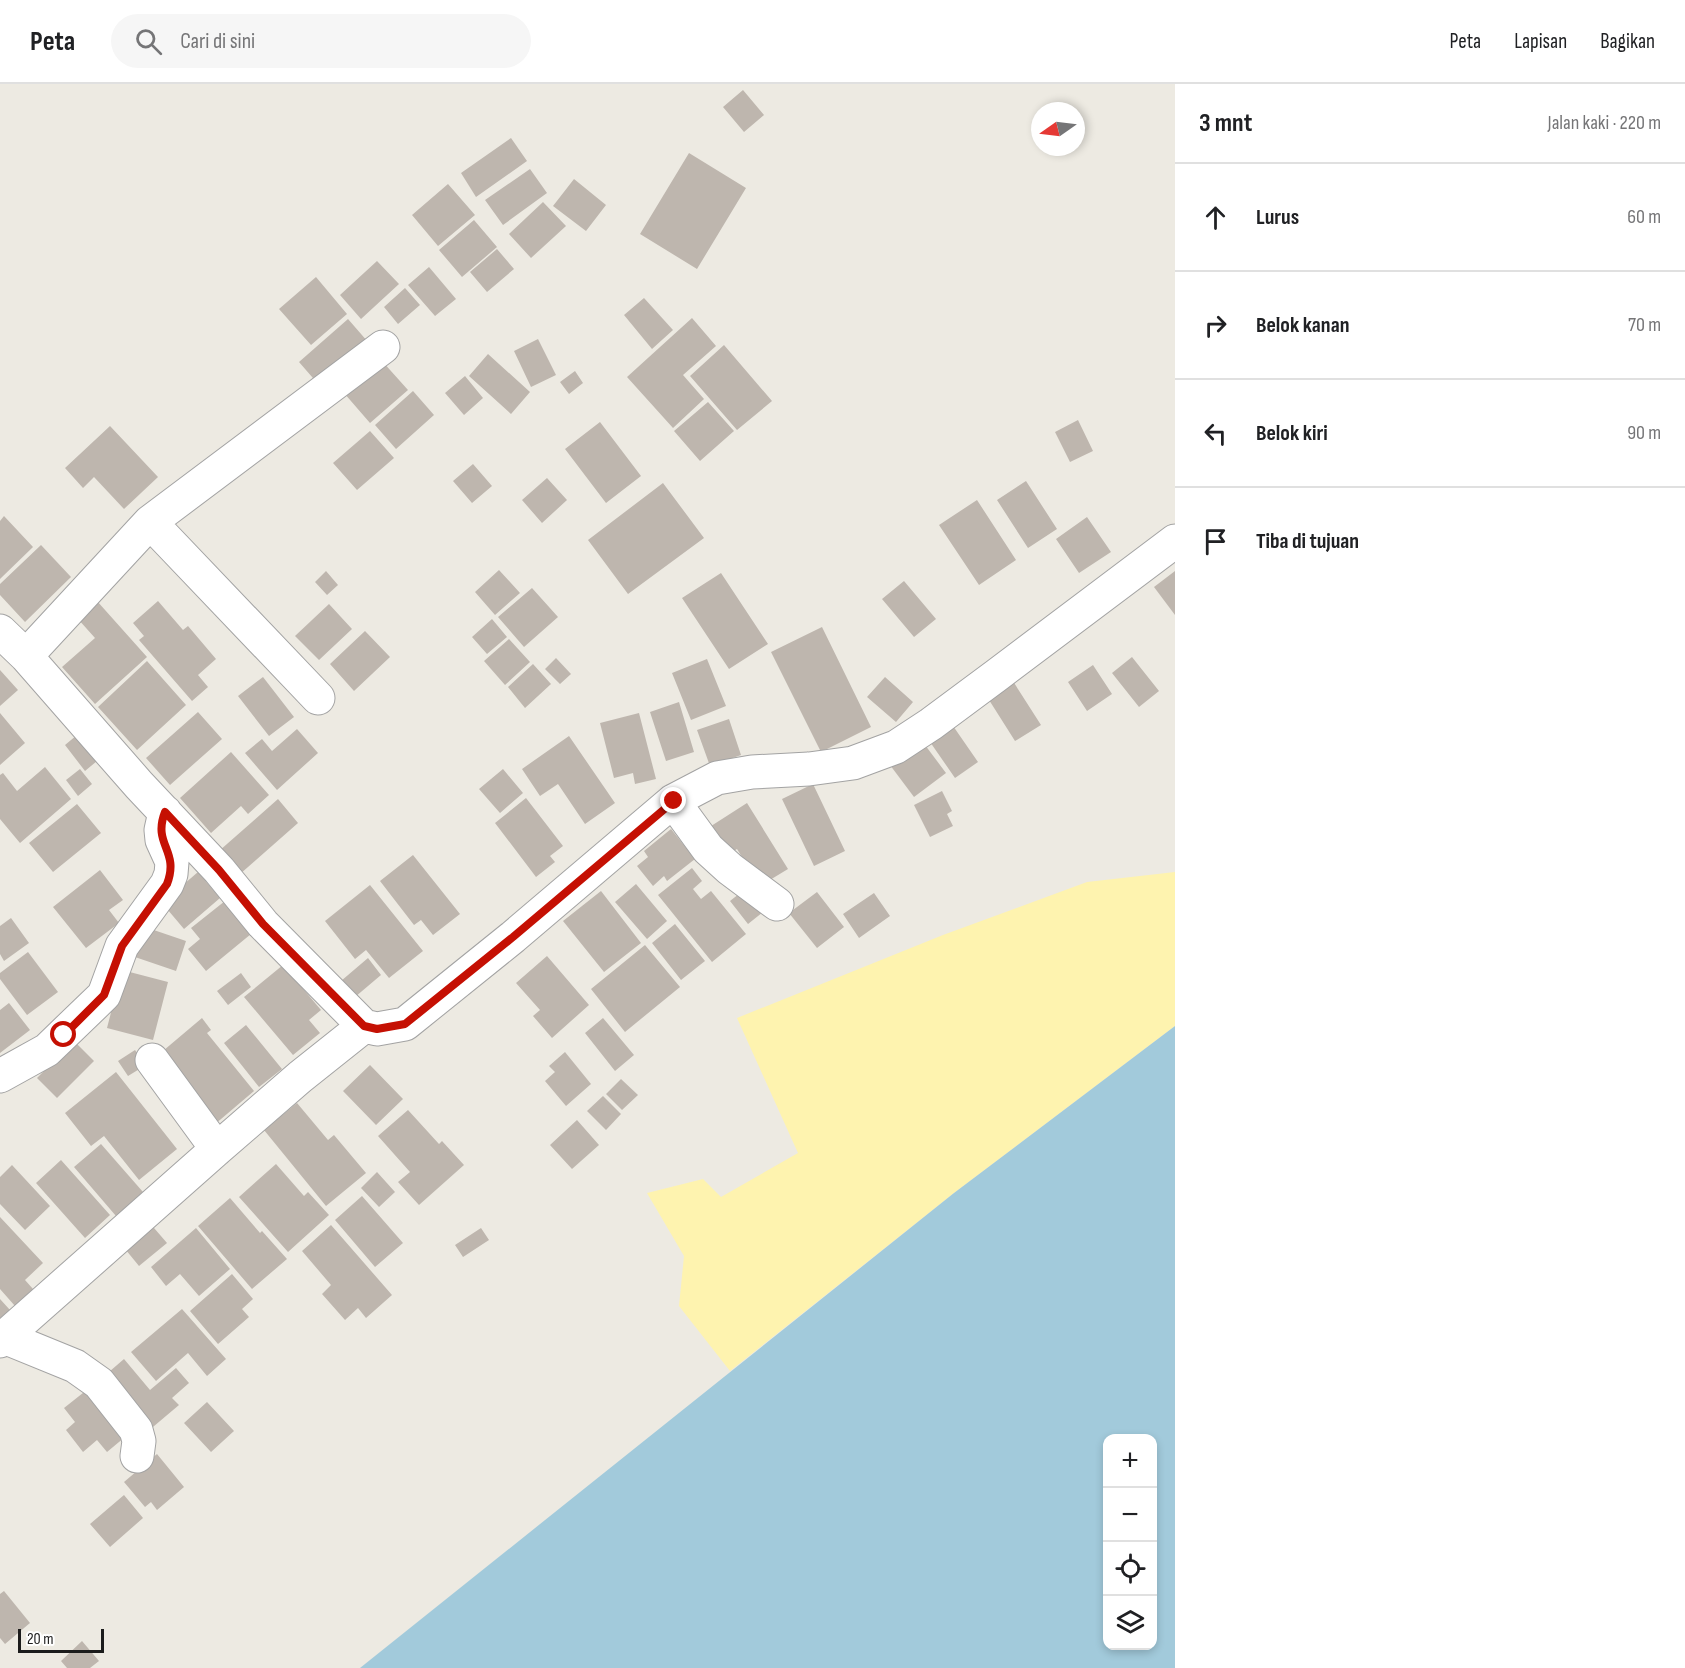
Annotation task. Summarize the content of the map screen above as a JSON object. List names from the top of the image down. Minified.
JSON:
{"scale_bar":"20 m","north":"left","page":{"header":"Peta","search":"Cari di sini","nav":["Peta","Lapisan","Bagikan"],"heading":["3 mnt","Jalan kaki · 220 m"],"list":[["Lurus","60 m"],["Belok kanan","70 m"],["Belok kiri","90 m"],"Tiba di tujuan"],"map_buttons":["+","−"],"scale":"20 m"}}
